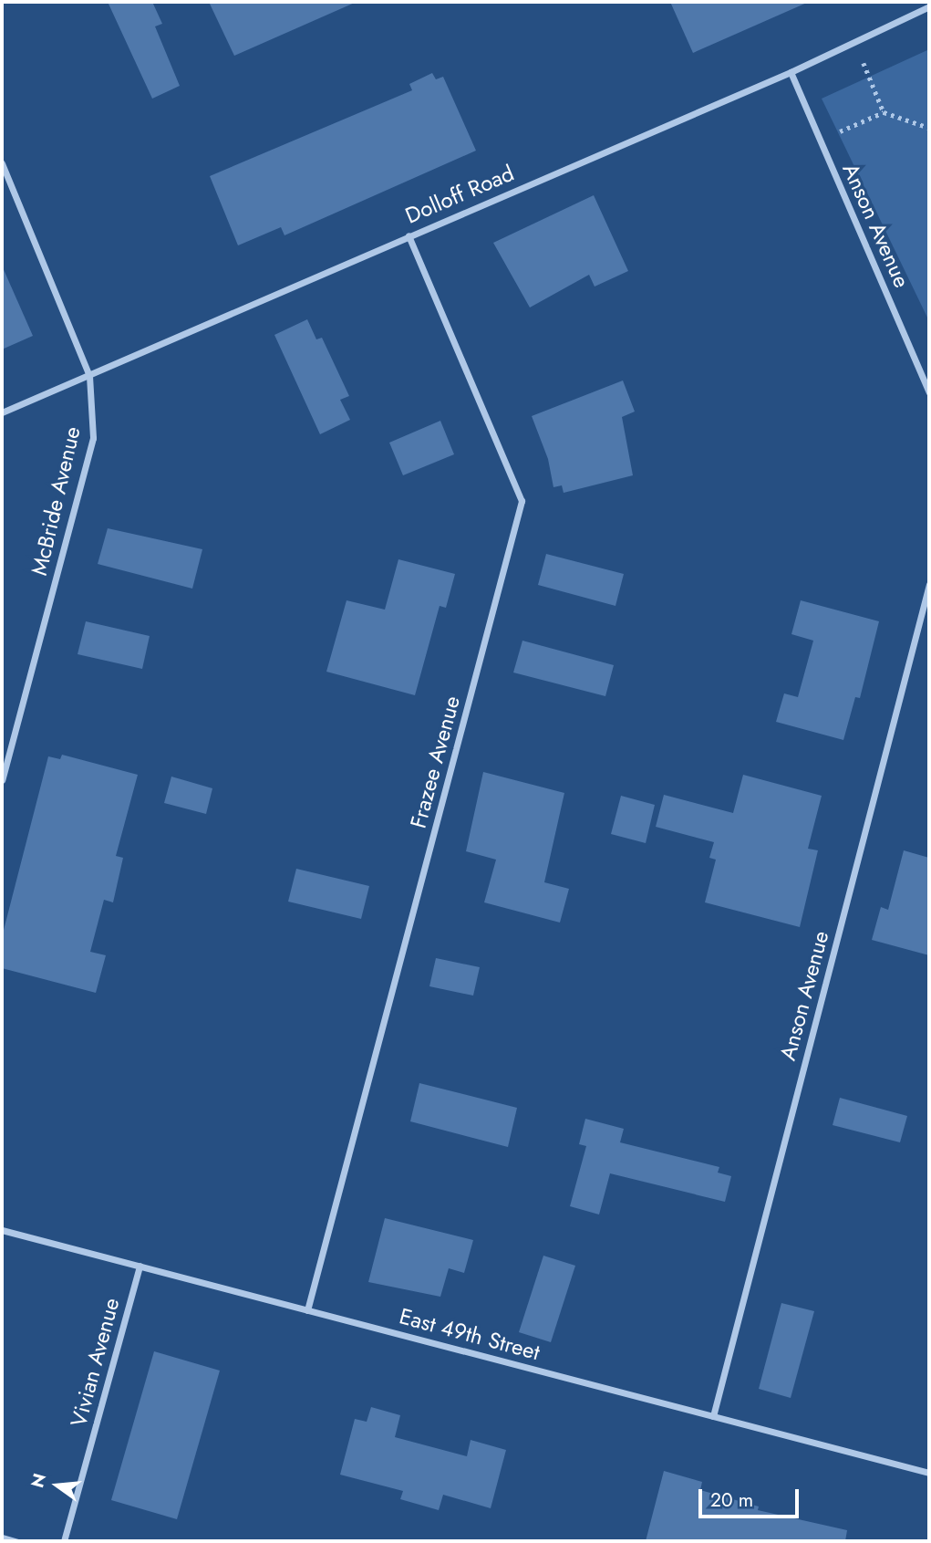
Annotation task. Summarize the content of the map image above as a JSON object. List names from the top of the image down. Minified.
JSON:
{"streets":{"street":["Dolloff Road","Anson Avenue","McBride Avenue","Frazee Avenue","East 49th Street","Vivian Avenue"]},"crossings":[["Dolloff Road","Anson Avenue"],["Dolloff Road","McBride Avenue"],["Dolloff Road","Frazee Avenue"],["Anson Avenue","East 49th Street"],["Frazee Avenue","East 49th Street"],["East 49th Street","Vivian Avenue"]],"scale_bar":"20 m","north":"left"}
